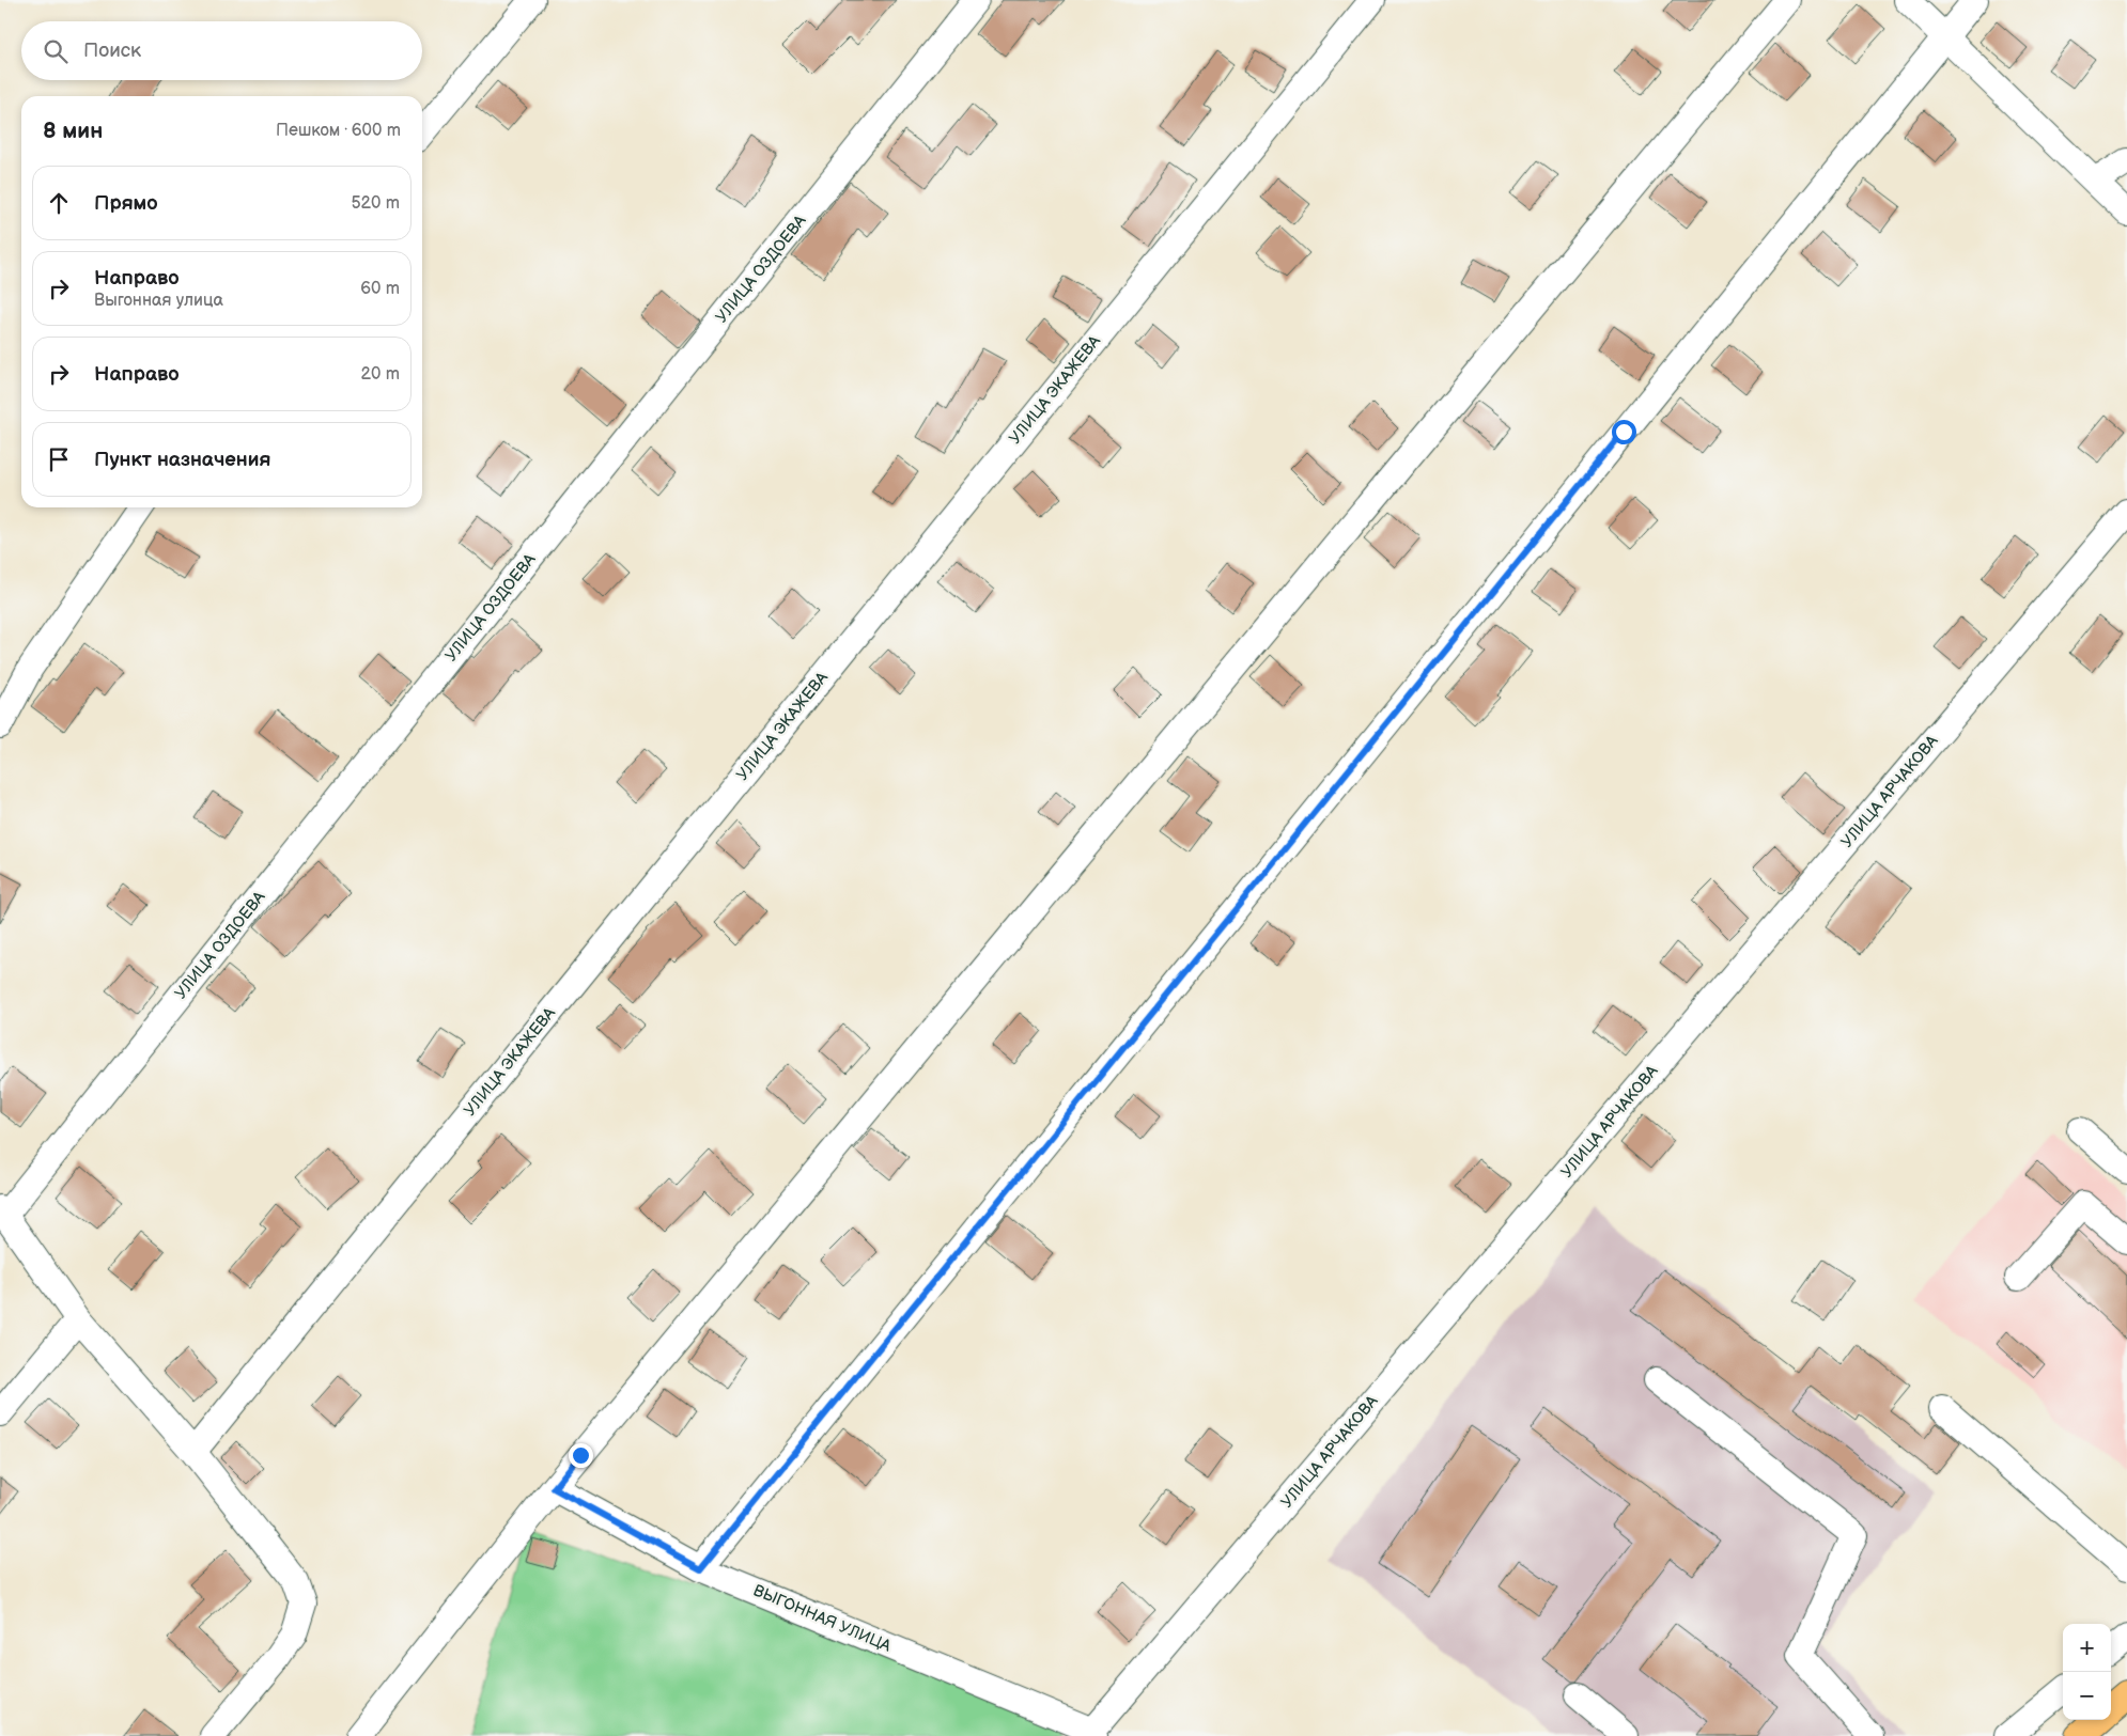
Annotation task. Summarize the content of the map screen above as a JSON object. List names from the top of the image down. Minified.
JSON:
{"streets":{"street":["УЛИЦА ОЗДОЕВА","УЛИЦА ЭКАЖЕВА","УЛИЦА АРЧАКОВА","ВЫГОННАЯ УЛИЦА"]},"crossings":[["УЛИЦА АРЧАКОВА","ВЫГОННАЯ УЛИЦА"]],"page":{"search":"Поиск","heading":["8 мин","Пешком · 600 m"],"list":[["Прямо","520 m"],["Направо","Выгонная улица","60 m"],["Направо","20 m"],"Пункт назначения"],"map_buttons":["+","−"]}}
